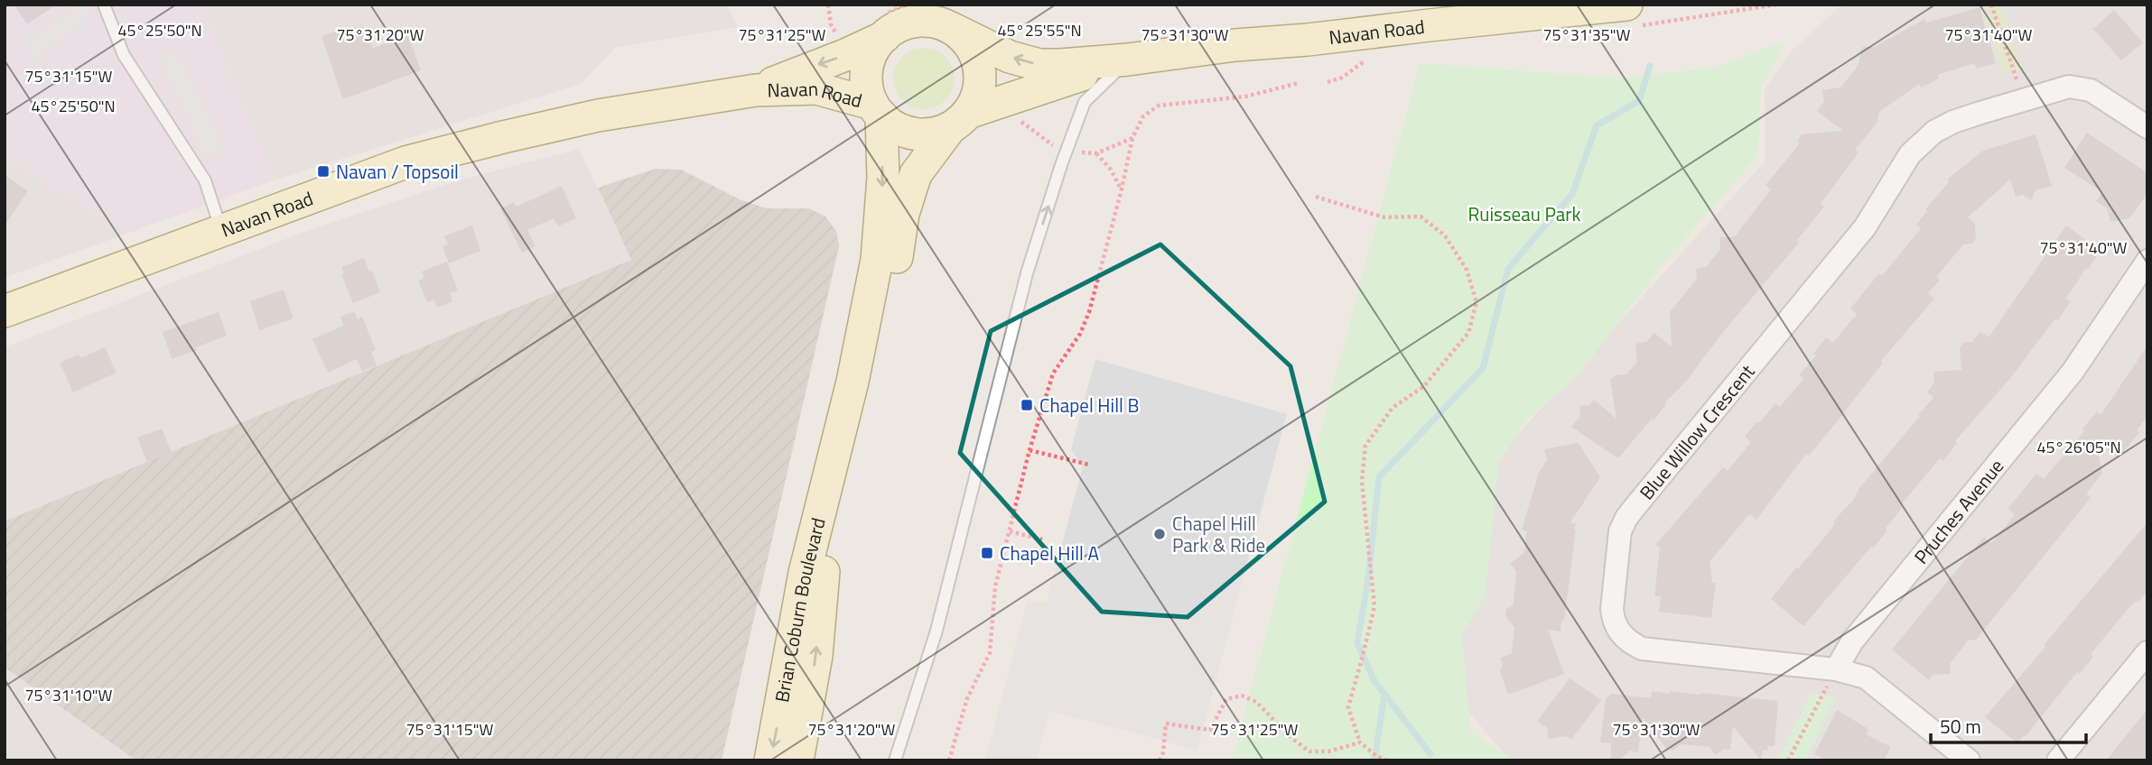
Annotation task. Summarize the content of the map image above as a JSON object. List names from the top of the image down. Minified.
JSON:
{"streets":{"main road":["Navan Road","Brian Coburn Boulevard"],"street":["Blue Willow Crescent","Pruches Avenue"]},"crossings":[["Navan Road","Brian Coburn Boulevard"],["Blue Willow Crescent","Pruches Avenue"]],"parks":["Ruisseau Park"],"places":{"transit":["Navan / Topsoil","Chapel Hill B","Chapel Hill A"],"other":["Chapel Hill Park & Ride"]},"scale_bar":"50 m","coordinates":["45°25'50\"N","45°25'55\"N","75°31'20\"W","75°31'25\"W","75°31'30\"W","75°31'35\"W","75°31'40\"W","75°31'15\"W","45°26'05\"N","75°31'10\"W"]}
